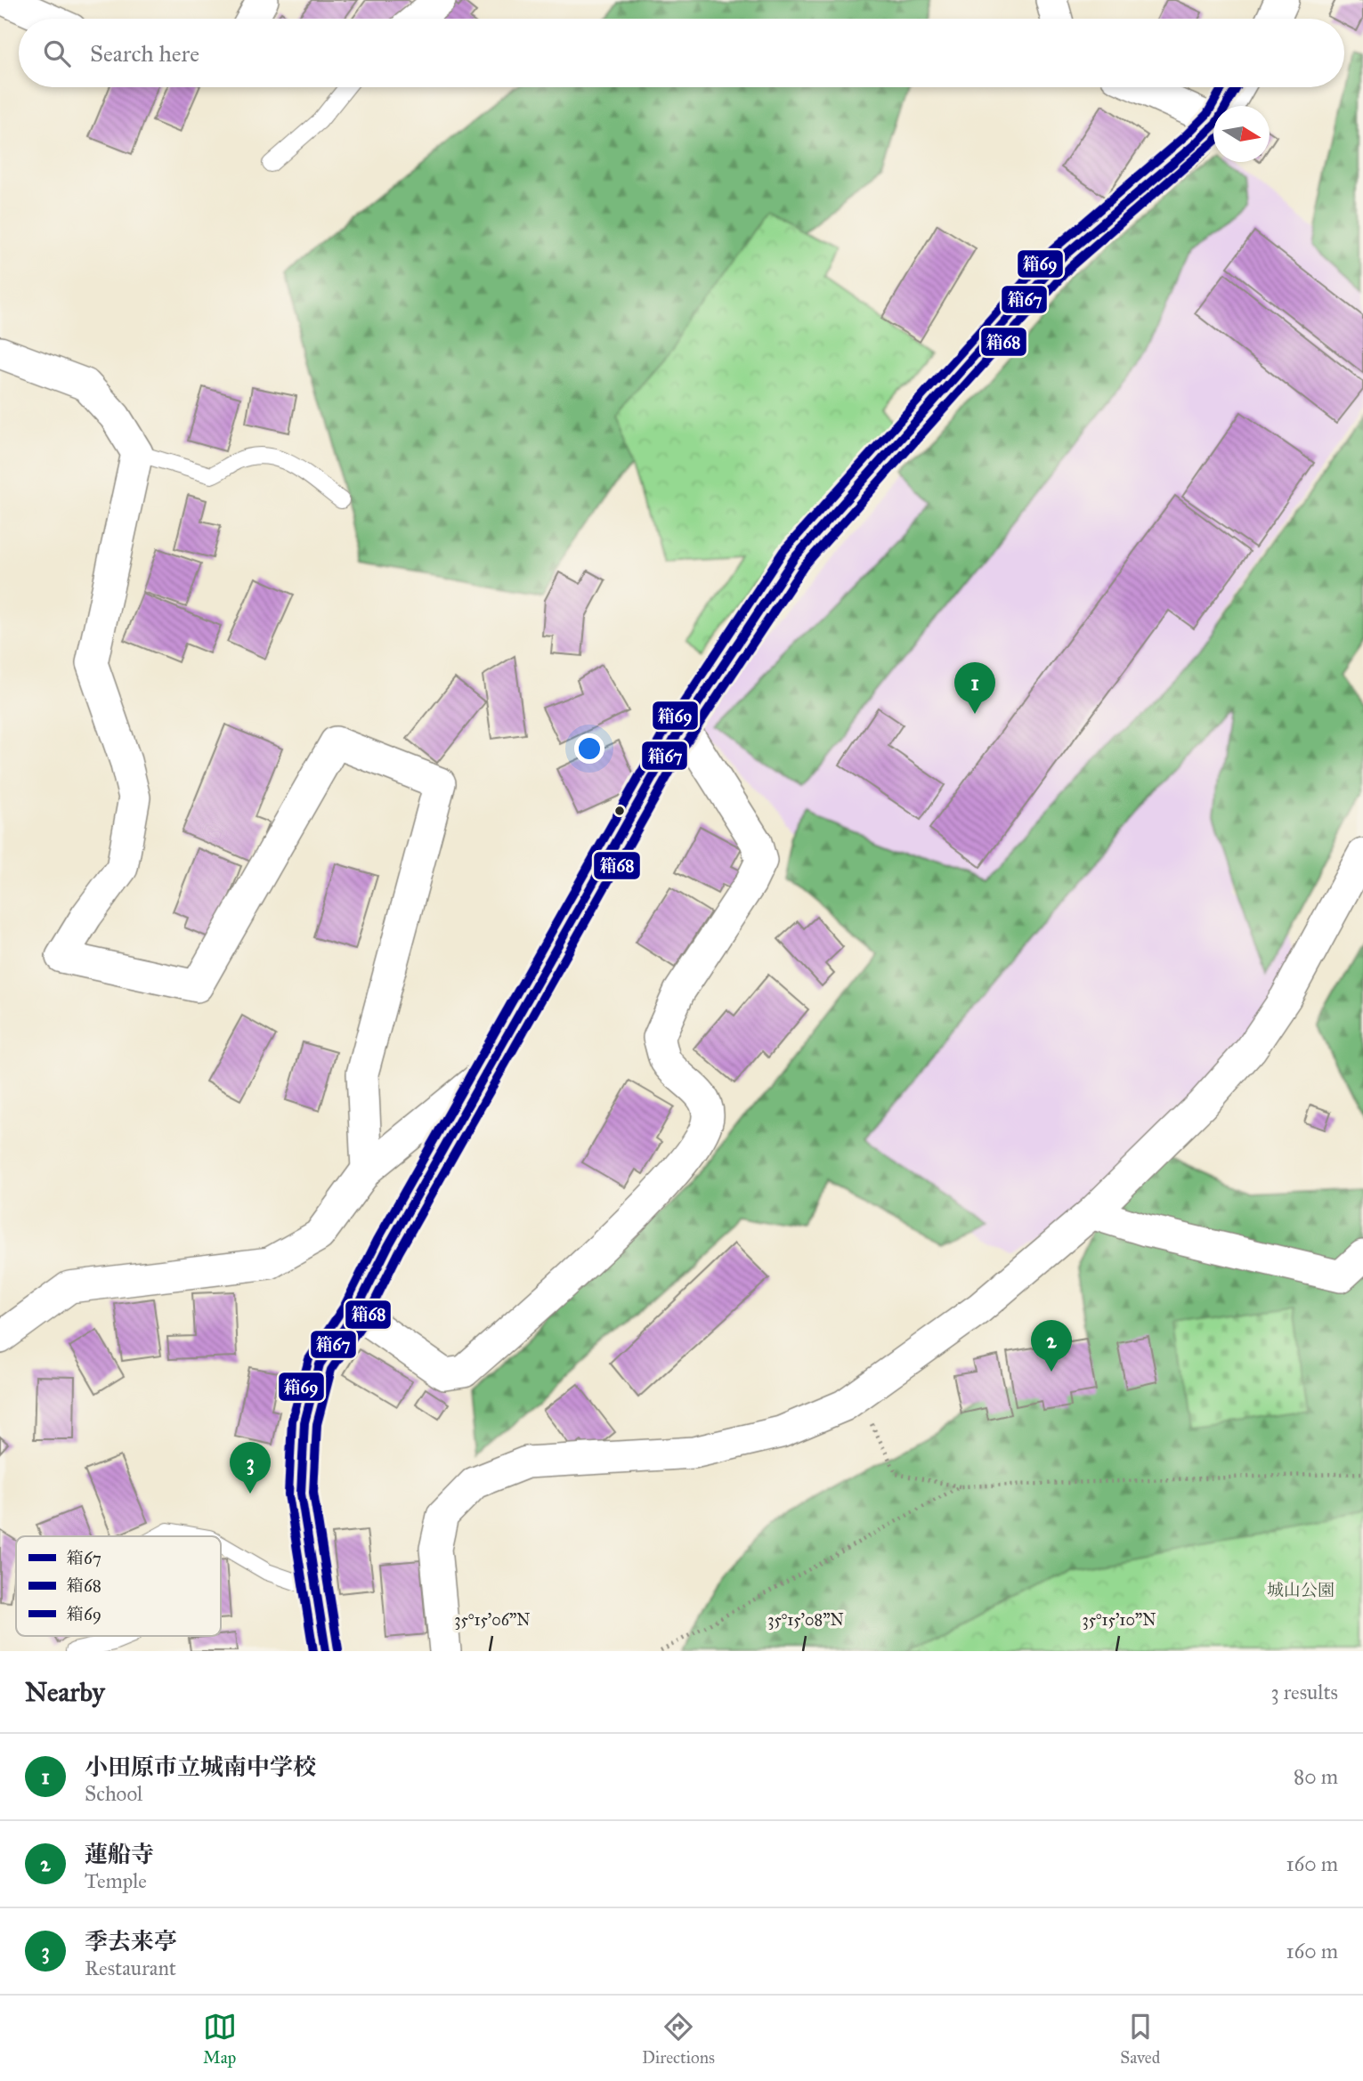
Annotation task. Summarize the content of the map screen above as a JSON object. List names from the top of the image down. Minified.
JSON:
{"parks":["城山公園"],"lines":["transit line 箱67","transit line 箱69","transit line 箱68"],"legend":["箱67","箱68","箱69"],"north":"right","page":{"search":"Search here","pins":["1","2","3"],"heading":["Nearby","3 results"],"list":[{"mark":"1","name":"小田原市立城南中学校","note":"School","value":"80 m"},{"mark":"2","name":"蓮船寺","note":"Temple","value":"160 m"},{"mark":"3","name":"季去来亭","note":"Restaurant","value":"160 m"}],"nav":["Map","Directions","Saved"]},"coordinates":["35°15'06\"N","35°15'08\"N","35°15'10\"N"]}
